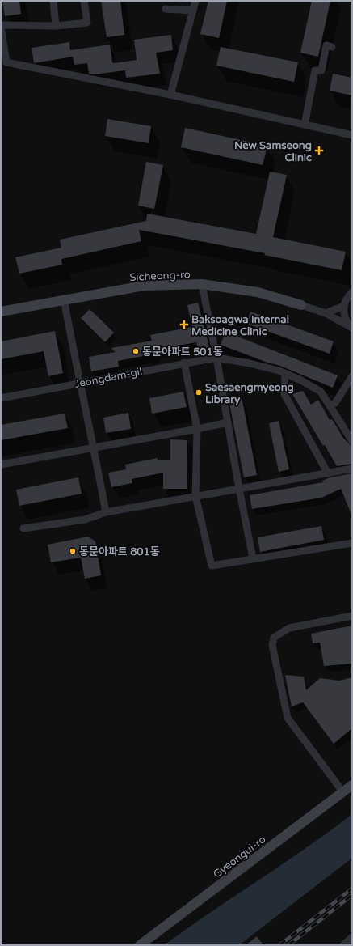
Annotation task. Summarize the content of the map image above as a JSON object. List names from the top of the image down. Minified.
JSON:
{"streets":{"street":["Sicheong-ro","Jeongdam-gil","Gyeongui-ro"]},"places":{"health":["New Samseong Clinic","Baksoagwa Internal Medicine Clinic"],"other":["동문아파트 501동","Saesaengmyeong Library","동문아파트 801동"]}}
